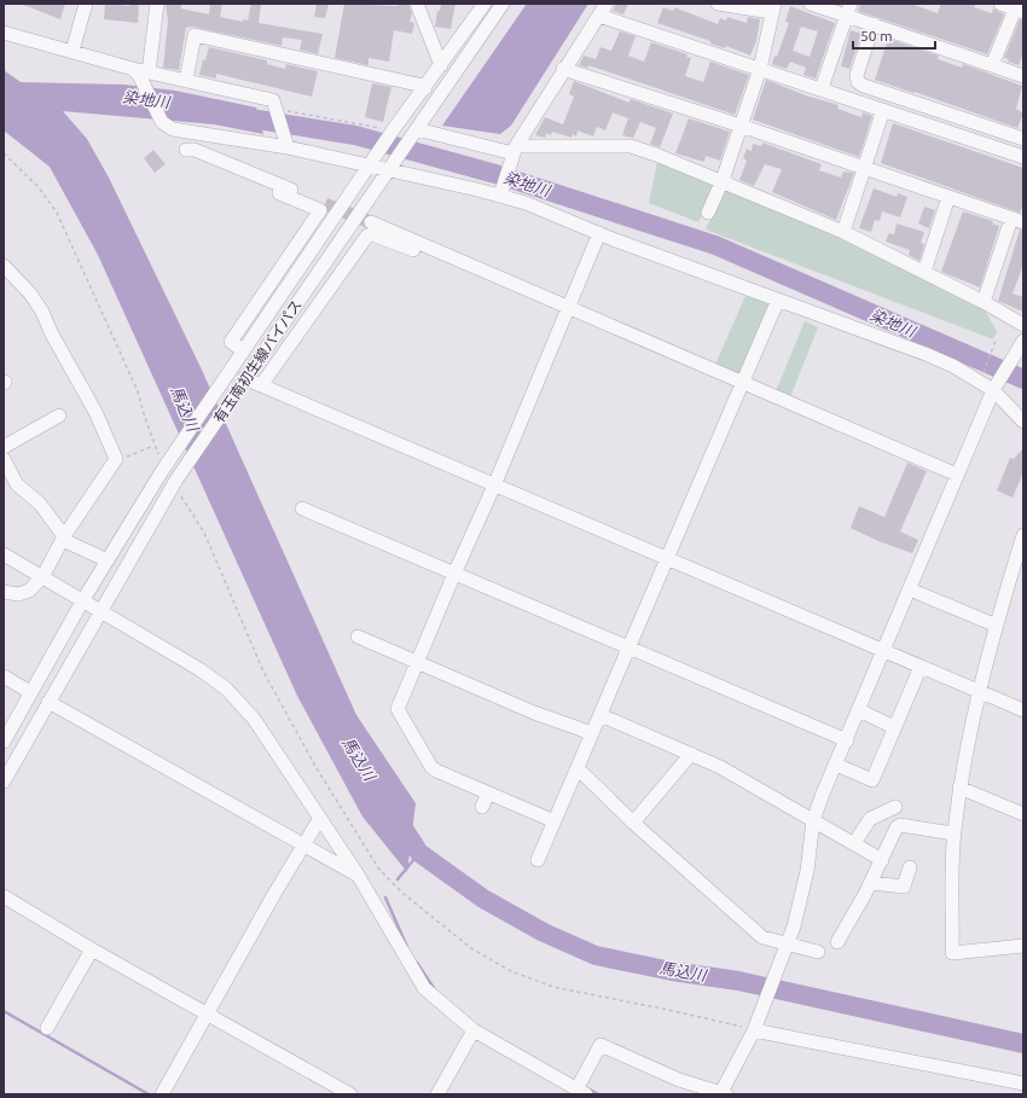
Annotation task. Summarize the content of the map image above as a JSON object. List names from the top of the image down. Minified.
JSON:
{"streets":{"street":["有玉南初生線バイパス"]},"water":["染地川","馬込川"],"scale_bar":"50 m"}
